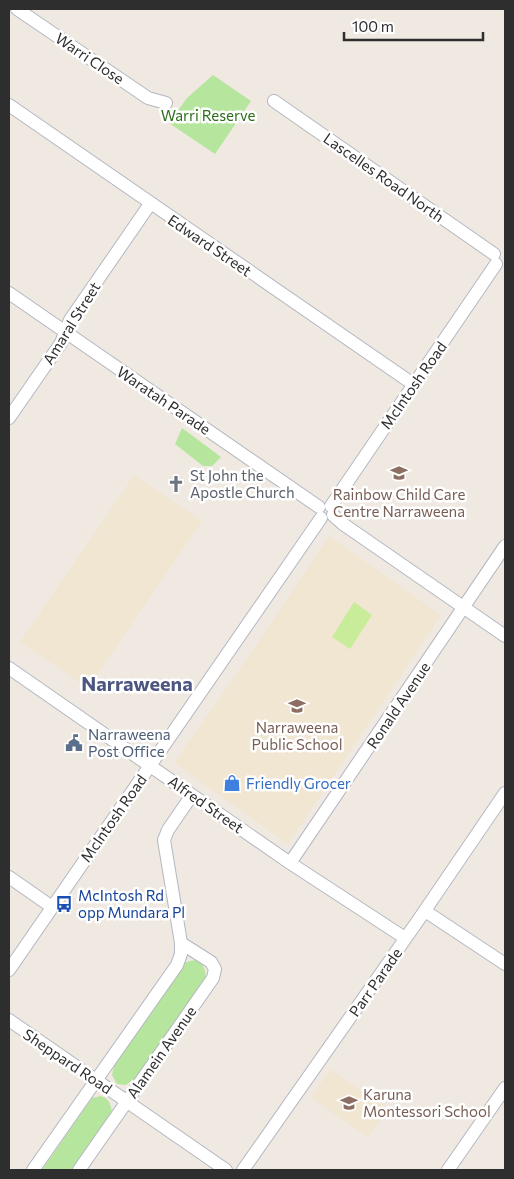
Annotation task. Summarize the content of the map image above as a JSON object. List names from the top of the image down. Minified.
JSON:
{"streets":{"street":["Warri Close","Lascelles Road North","Edward Street","Amaral Street","McIntosh Road","Waratah Parade","Ronald Avenue","Alfred Street","Parr Parade","Alamein Avenue","Sheppard Road"]},"crossings":[["Lascelles Road North","McIntosh Road"],["Edward Street","Amaral Street"],["Edward Street","McIntosh Road"],["Amaral Street","Waratah Parade"],["McIntosh Road","Waratah Parade"],["McIntosh Road","Alfred Street"],["Waratah Parade","Ronald Avenue"],["Ronald Avenue","Alfred Street"],["Alfred Street","Parr Parade"],["Alamein Avenue","Sheppard Road"]],"districts":["Narraweena"],"parks":["Warri Reserve"],"places":{"school or university":["Rainbow Child Care Centre Narraweena","Narraweena Public School","Karuna Montessori School"],"church":["St John the Apostle Church"],"public building":["Narraweena Post Office"],"shop":["Friendly Grocer"],"bus stop":["McIntosh Rd opp Mundara Pl"]},"scale_bar":"100 m"}
